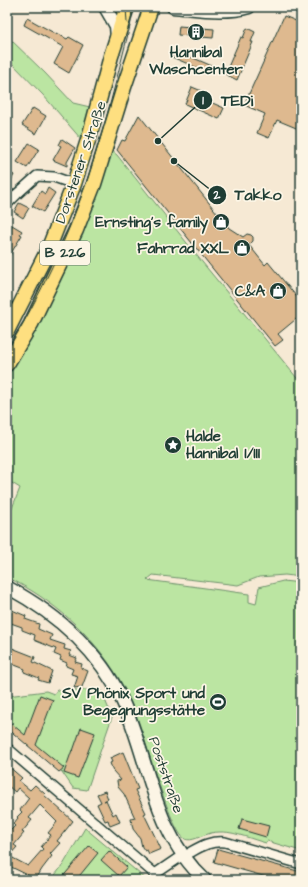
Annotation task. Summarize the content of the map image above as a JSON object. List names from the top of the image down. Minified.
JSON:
{"streets":{"main road":["Dorstener Straße","B 226"],"street":["Poststraße"]},"places":{"building":["Hannibal Waschcenter"],"other":["TEDi","Takko"],"shop":["Ernsting's family","Fahrrad XXL","C&A"],"place":["Halde Hannibal I/III"],"sports":["SV Phönix Sport und Begegnungsstätte"]}}
